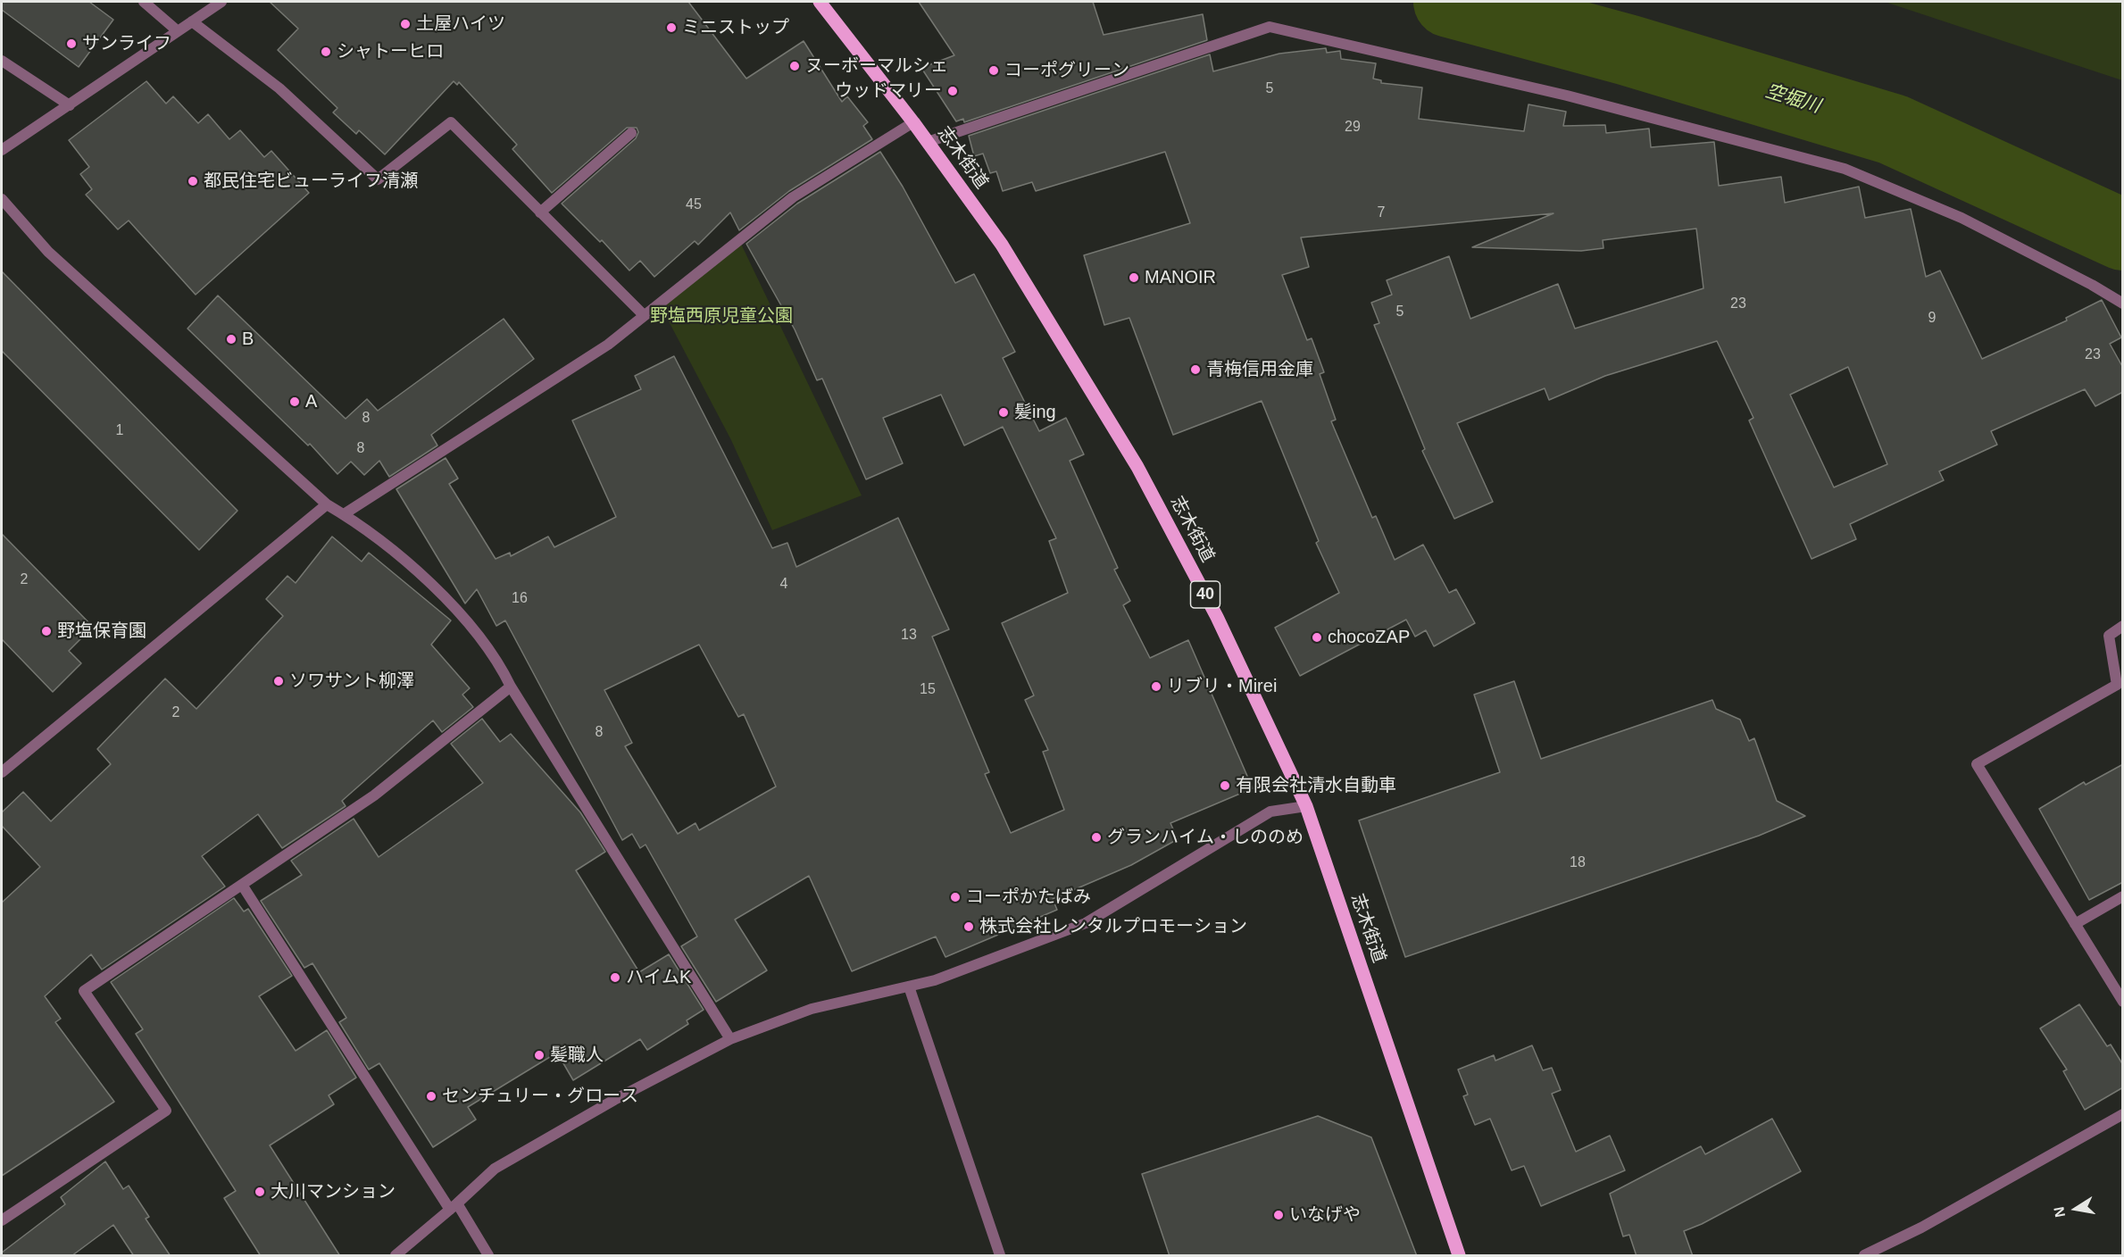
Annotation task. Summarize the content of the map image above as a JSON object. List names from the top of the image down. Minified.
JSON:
{"streets":{"main road":["志木街道","40"]},"water":["空堀川"],"parks":["野塩西原児童公園"],"places":["土屋ハイツ","ミニストップ","サンライフ","シャトーヒロ","ヌーボーマルシェ","コーポグリーン","ウッドマリー","都民住宅ビューライフ清瀬","MANOIR","B","青梅信用金庫","A","髪ing","野塩保育園","chocoZAP","ソワサント柳澤","リブリ・Mirei","有限会社清水自動車","グランハイム・しののめ","コーポかたばみ","株式会社レンタルプロモーション","ハイムK","髪職人","センチュリー・グロース","大川マンション","いなげや"],"house_numbers":["5","29","45","7","23","5","9","23","8","1","8","2","4","16","13","15","2","8","18"],"north":"left"}
